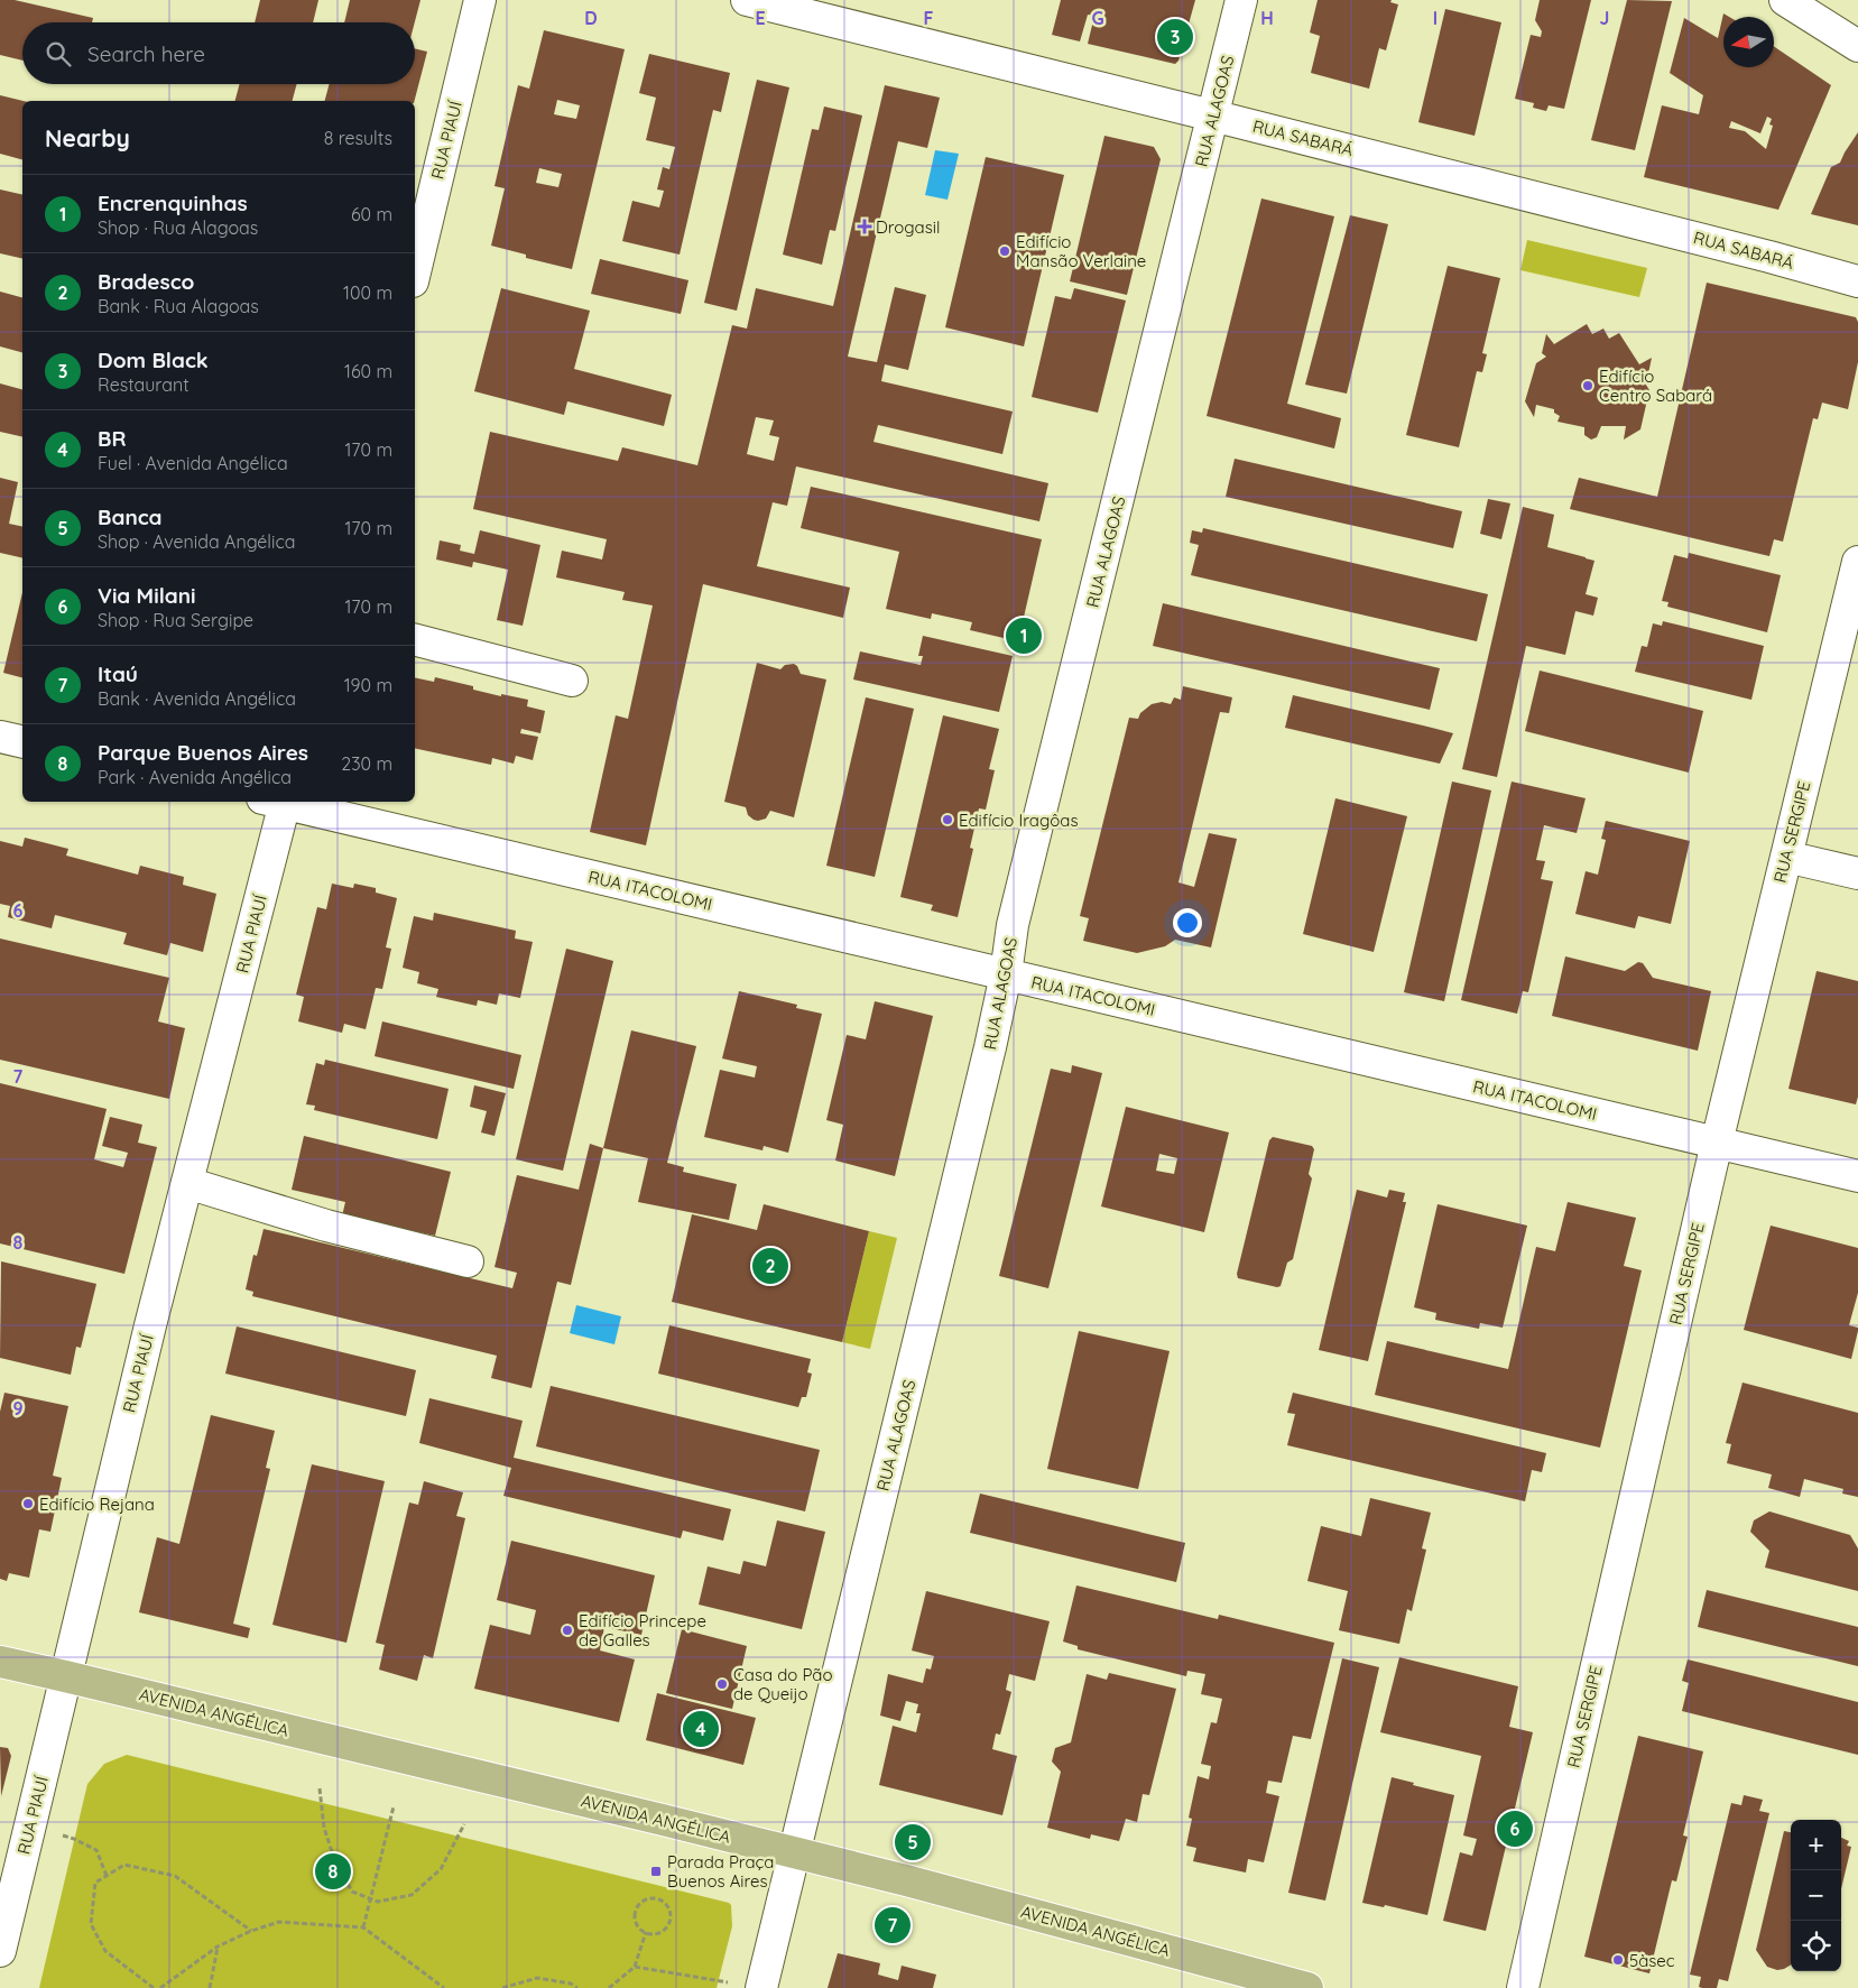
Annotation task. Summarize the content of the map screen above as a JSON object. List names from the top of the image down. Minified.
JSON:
{"streets":{"main road":["AVENIDA ANGÉLICA"],"street":["RUA ALAGOAS","RUA SABARÁ","RUA PIAUÍ","RUA SERGIPE","RUA ITACOLOMI"]},"crossings":[["RUA ALAGOAS","RUA SABARÁ"],["RUA ALAGOAS","RUA ITACOLOMI"],["RUA ALAGOAS","AVENIDA ANGÉLICA"],["RUA PIAUÍ","AVENIDA ANGÉLICA"],["RUA SERGIPE","RUA ITACOLOMI"]],"places":{"health":["Drogasil"],"other":["Edifício Mansão Verlaine","Edifício Centro Sabará","Edifício Iragôas","Edifício Rejana","Edifício Princepe de Galles","Casa do Pão de Queijo","5àsec"],"transit":["Parada Praça Buenos Aires"]},"north":"left","page":{"pins":["3","1","2","4","6","5","8","7"],"search":"Search here","heading":["Nearby","8 results"],"list":[{"mark":"1","name":"Encrenquinhas","note":"Shop · Rua Alagoas","value":"60 m"},{"mark":"2","name":"Bradesco","note":"Bank · Rua Alagoas","value":"100 m"},{"mark":"3","name":"Dom Black","note":"Restaurant","value":"160 m"},{"mark":"4","name":"BR","note":"Fuel · Avenida Angélica","value":"170 m"},{"mark":"5","name":"Banca","note":"Shop · Avenida Angélica","value":"170 m"},{"mark":"6","name":"Via Milani","note":"Shop · Rua Sergipe","value":"170 m"},{"mark":"7","name":"Itaú","note":"Bank · Avenida Angélica","value":"190 m"},{"mark":"8","name":"Parque Buenos Aires","note":"Park · Avenida Angélica","value":"230 m"}],"map_buttons":["+","−"]},"grid":{"columns":["D","E","F","G","H","I","J"],"rows":["6","7","8","9"]}}
